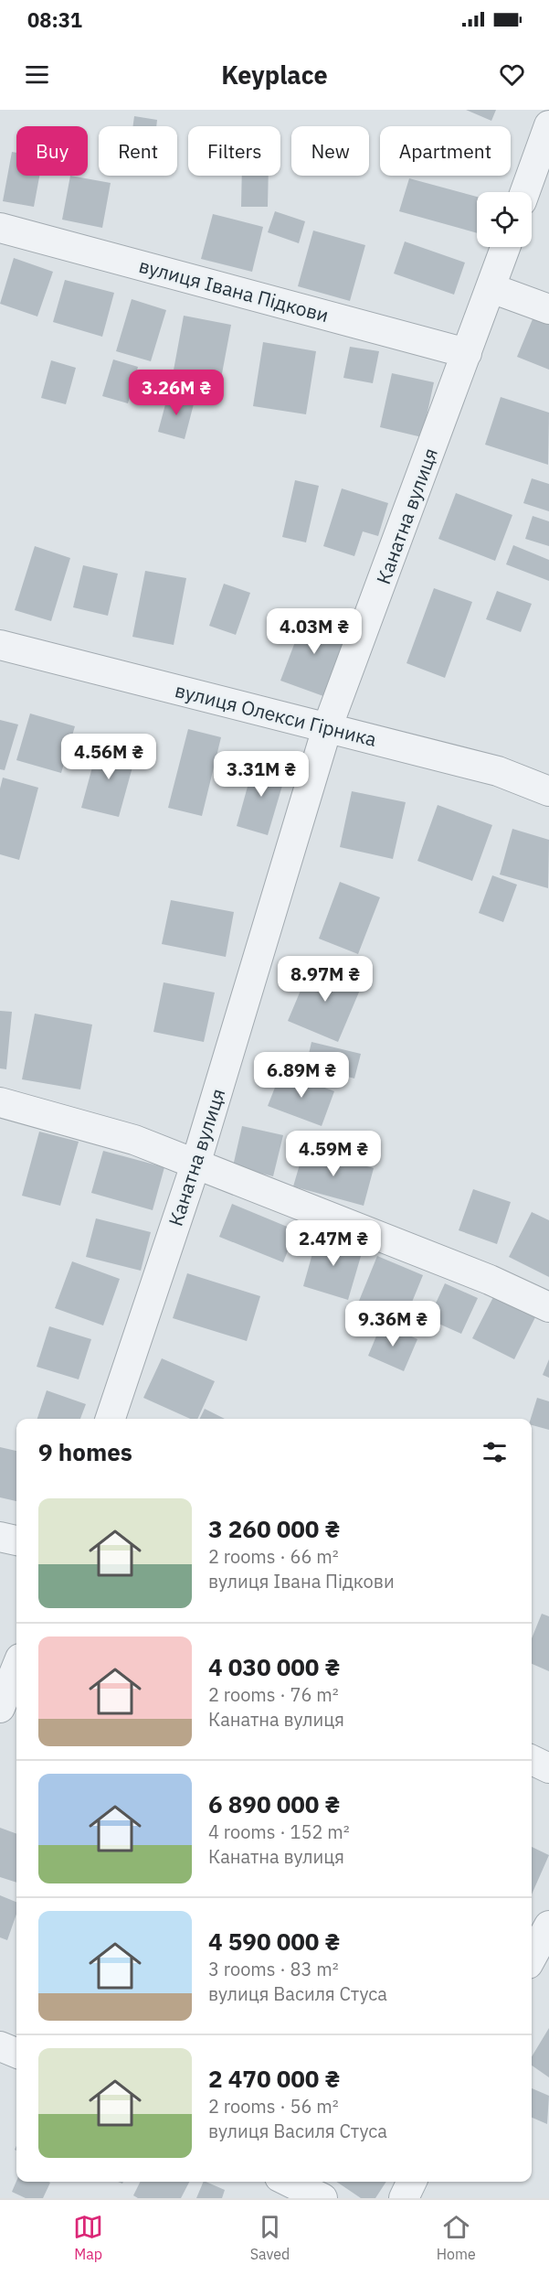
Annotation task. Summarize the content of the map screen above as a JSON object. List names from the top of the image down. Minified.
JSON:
{"streets":{"street":["вулиця Івана Підкови","Канатна вулиця","вулиця Олекси Гірника"]},"crossings":[["вулиця Івана Підкови","Канатна вулиця"],["Канатна вулиця","вулиця Олекси Гірника"]],"page":{"status":"08:31","header":"Keyplace","chip":["Buy","Rent","Filters","New","Apartment"],"price":["3.26M ₴","4.03M ₴","4.56M ₴","3.31M ₴","8.97M ₴","6.89M ₴","4.59M ₴","2.47M ₴","9.36M ₴"],"heading":"9 homes","list":[{"name":"3 260 000 ₴","note":"2 rooms · 66 m² · вулиця Івана Підкови"},{"name":"4 030 000 ₴","note":"2 rooms · 76 m² · Канатна вулиця"},{"name":"6 890 000 ₴","note":"4 rooms · 152 m² · Канатна вулиця"},{"name":"4 590 000 ₴","note":"3 rooms · 83 m² · вулиця Василя Стуса"},{"name":"2 470 000 ₴","note":"2 rooms · 56 m² · вулиця Василя Стуса"}],"tabs":["Map","Saved","Home"]}}
